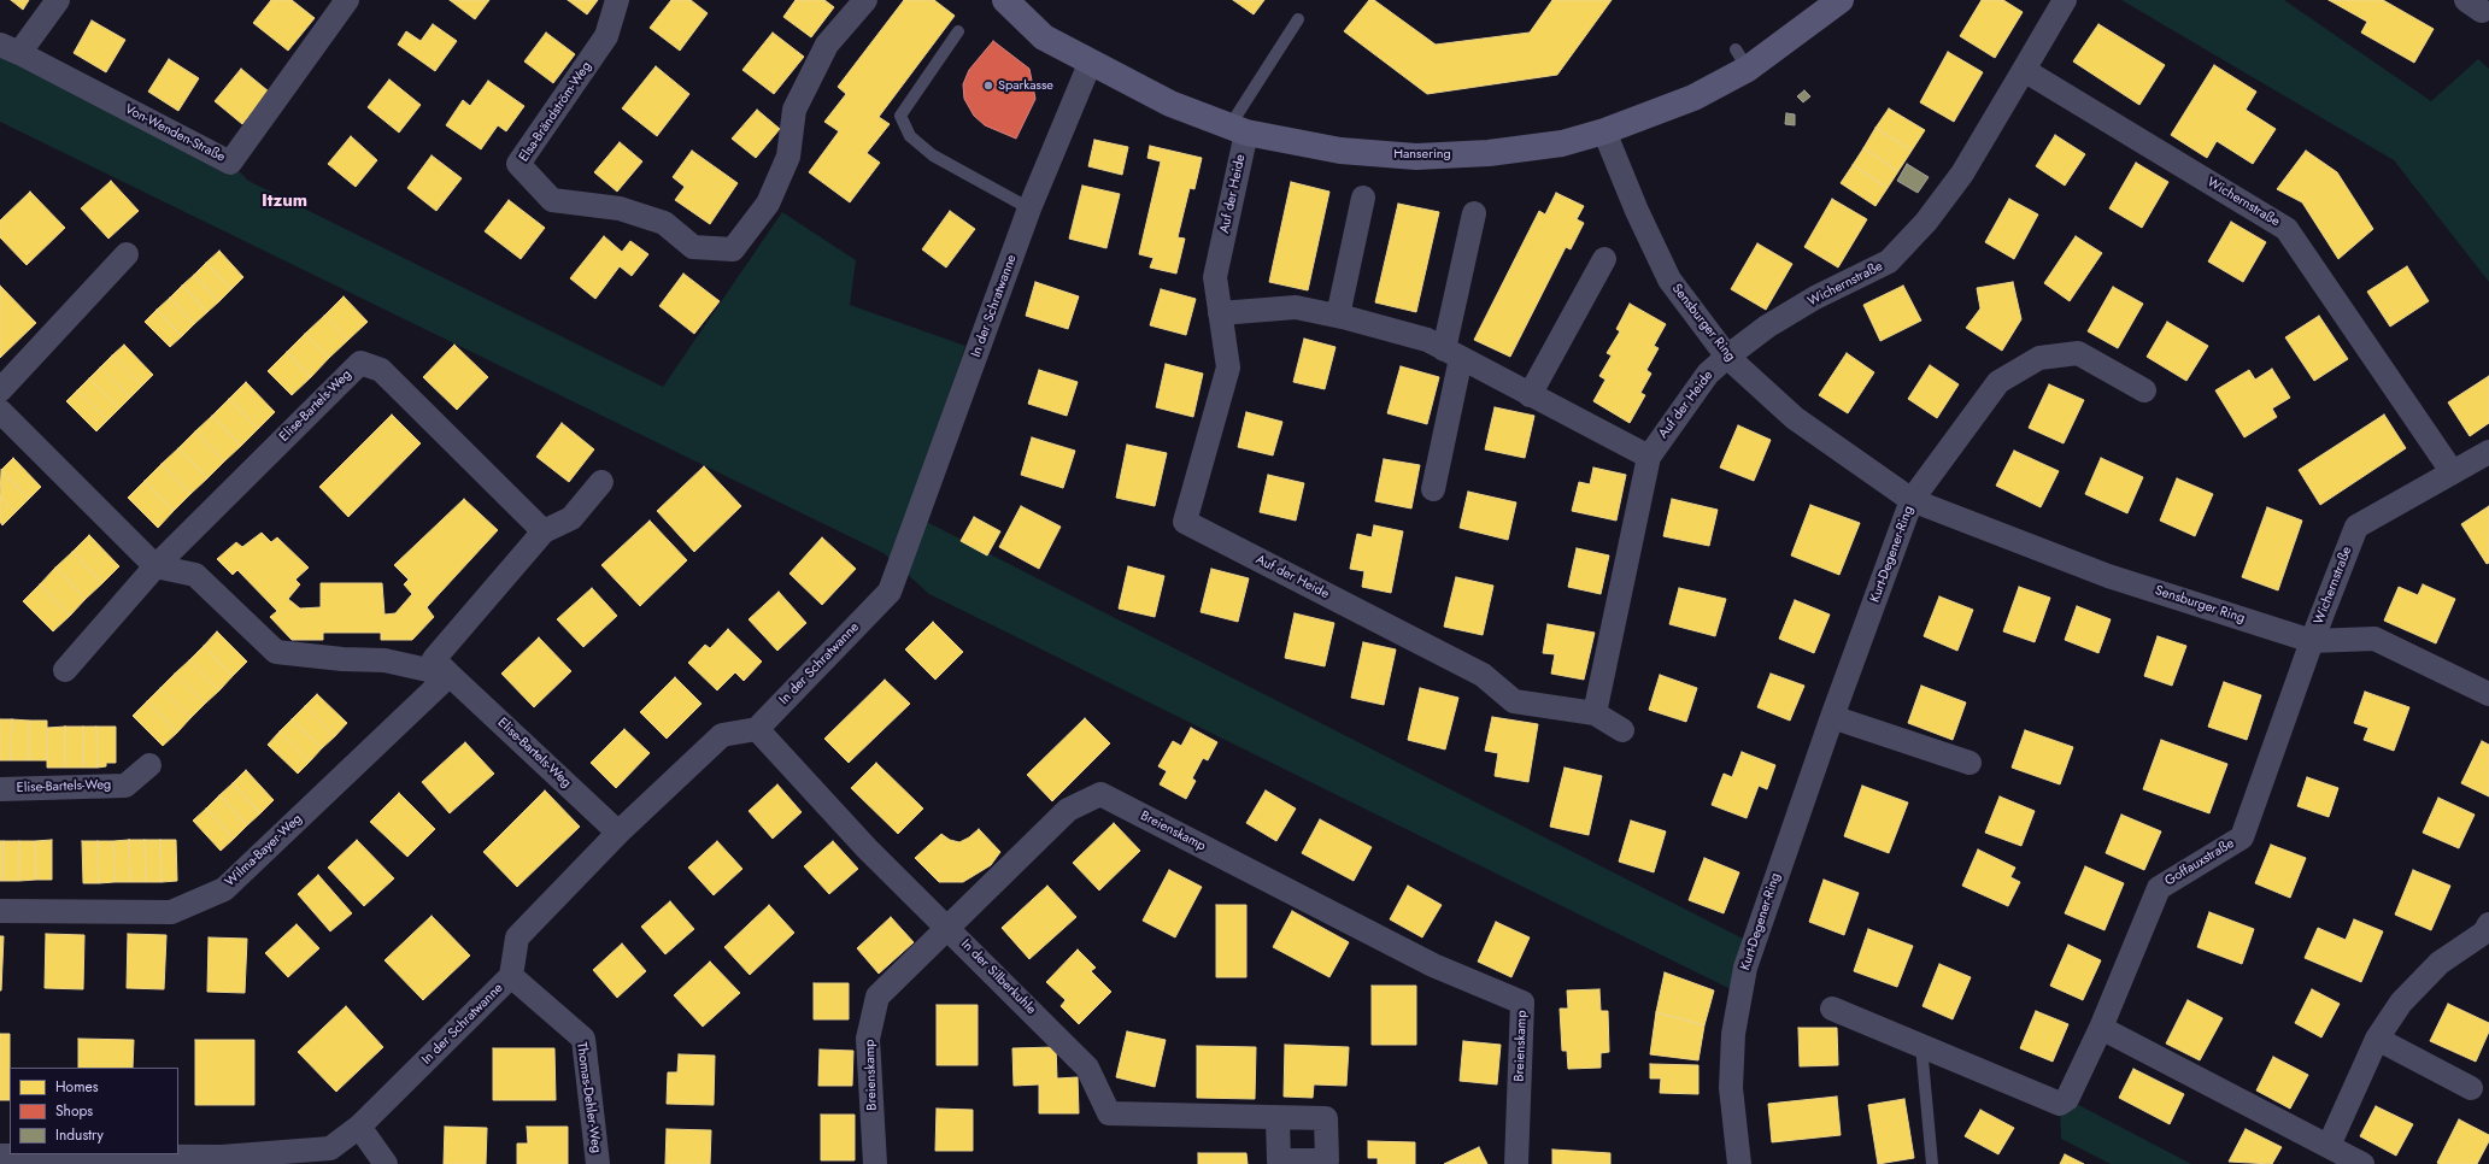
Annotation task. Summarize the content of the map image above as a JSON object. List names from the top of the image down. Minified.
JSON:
{"streets":{"street":["Elsa-Brändström-Weg","Von-Wenden-Straße","Hansering","Auf der Heide","Wichernstraße","In der Schratwanne","Sensburger Ring","Elise-Bartels-Weg","Kurt-Degener-Ring","Breienskamp","Wilma-Bayer-Weg","Goffauxstraße","In der Silberkuhle","Thomas-Dehler-Weg"]},"crossings":[["Hansering","Auf der Heide"],["Hansering","In der Schratwanne"],["Hansering","Sensburger Ring"],["Auf der Heide","Wichernstraße"],["Auf der Heide","Sensburger Ring"],["Wichernstraße","Sensburger Ring"],["Wichernstraße","Goffauxstraße"],["In der Schratwanne","Elise-Bartels-Weg"],["In der Schratwanne","In der Silberkuhle"],["In der Schratwanne","Thomas-Dehler-Weg"],["Sensburger Ring","Kurt-Degener-Ring"],["Sensburger Ring","Goffauxstraße"],["Elise-Bartels-Weg","Wilma-Bayer-Weg"],["Breienskamp","In der Silberkuhle"]],"districts":["Itzum"],"places":["Sparkasse"],"legend":["Homes","Shops","Industry"]}
